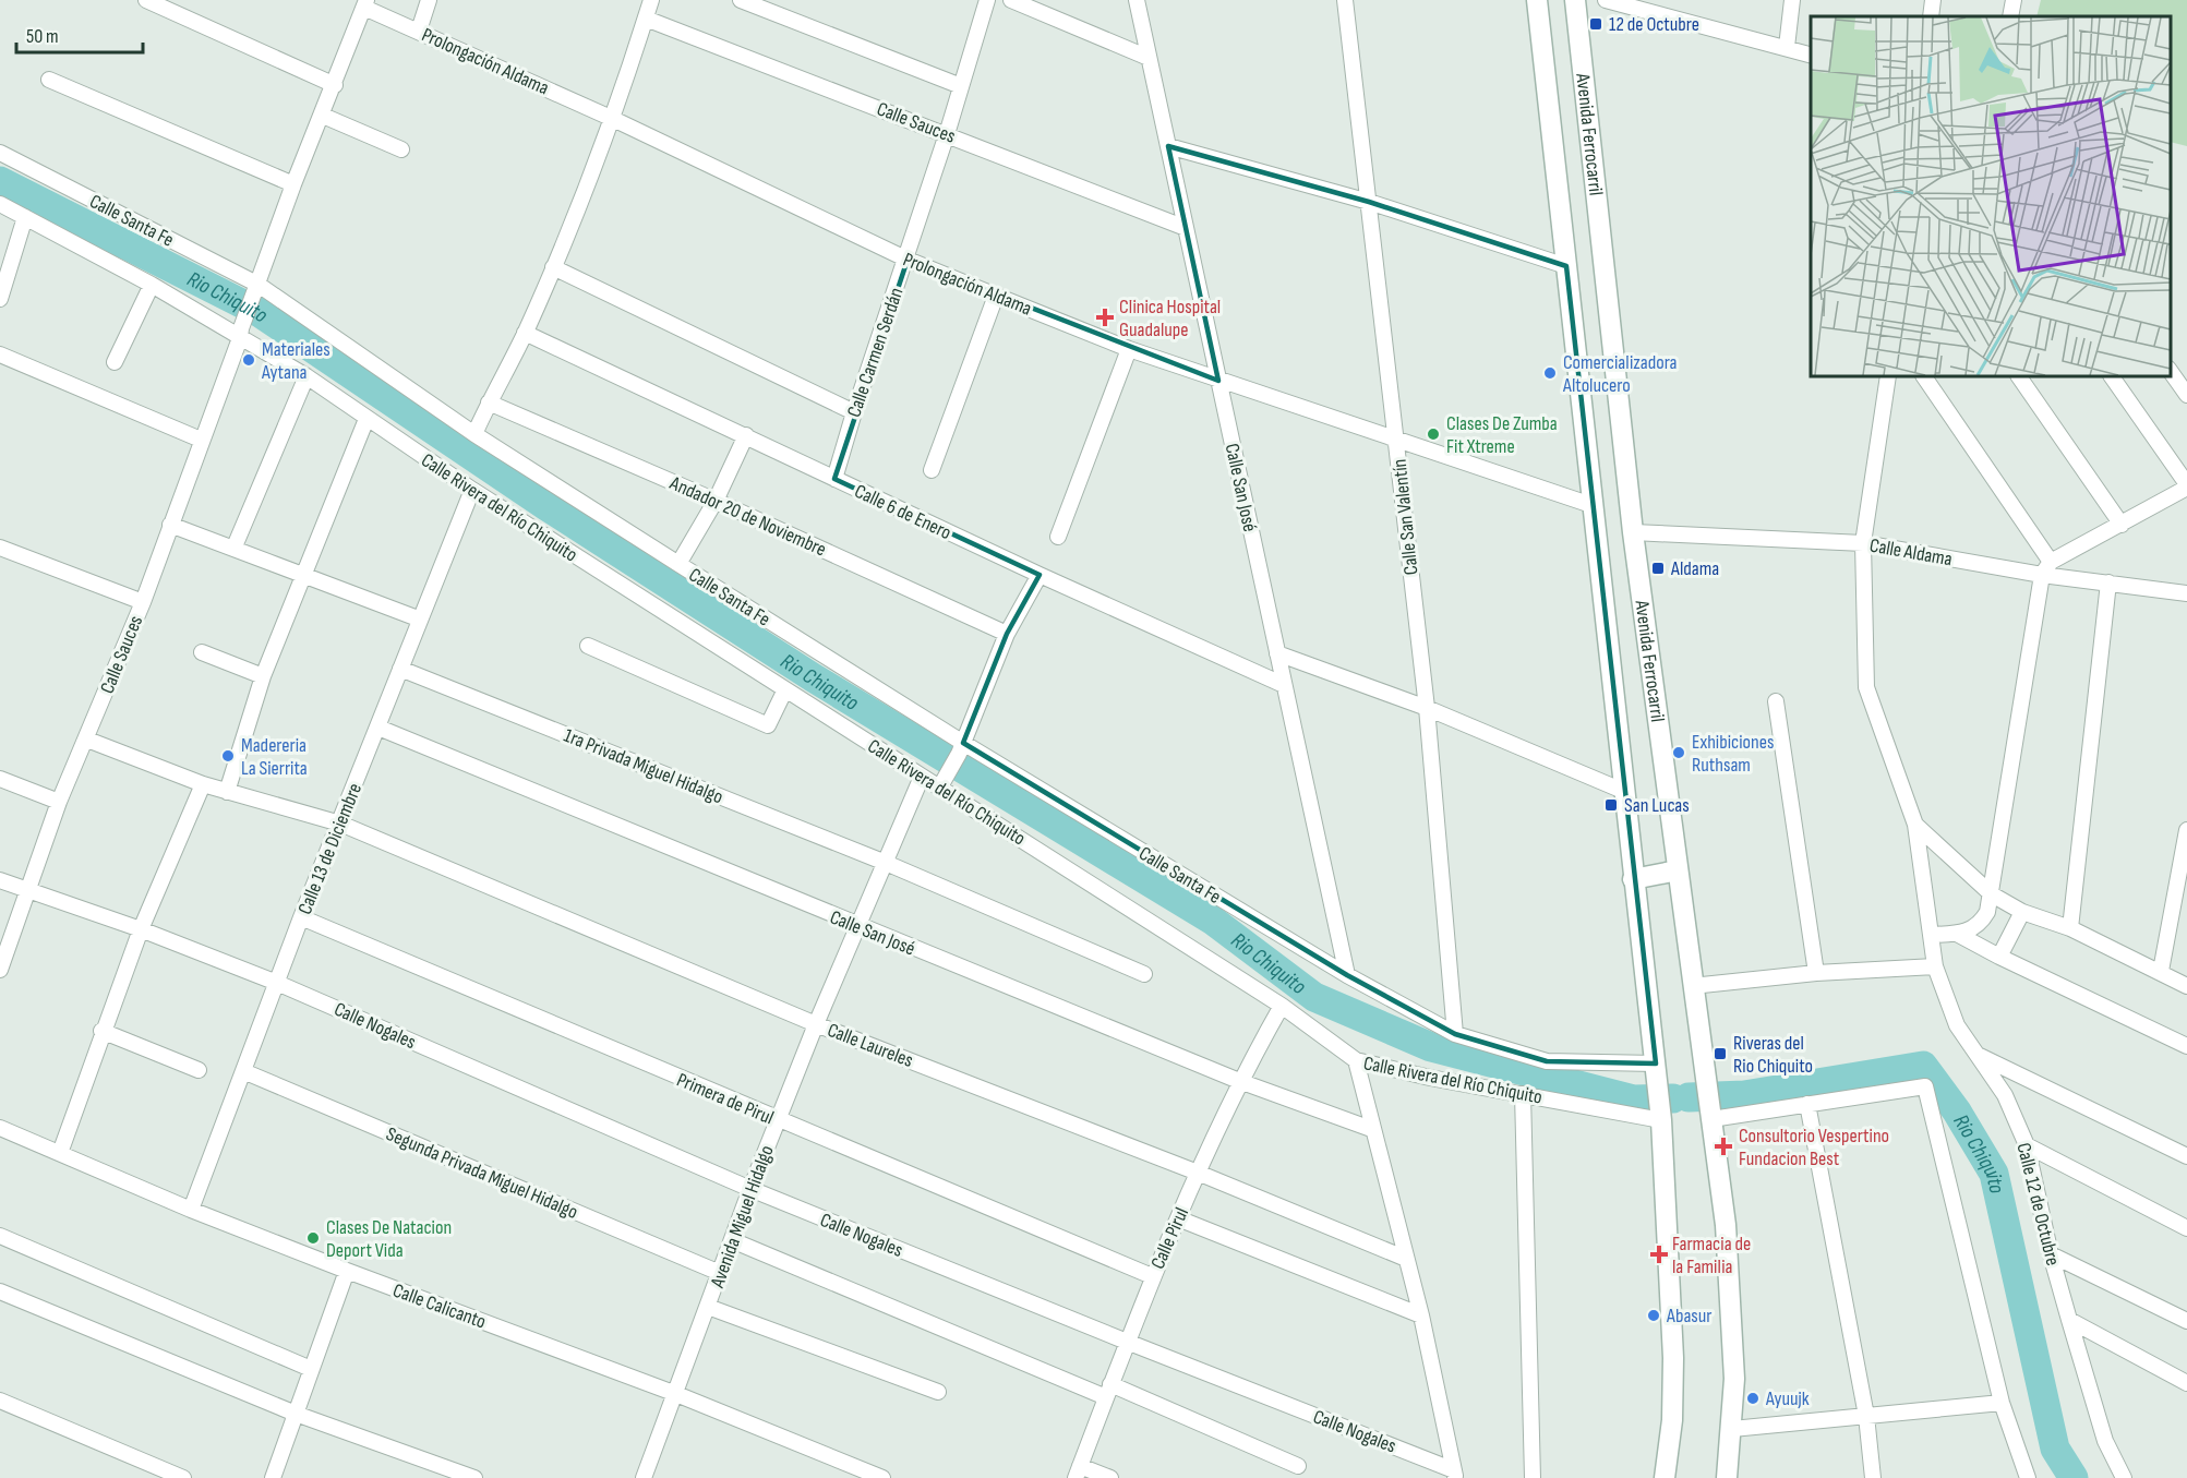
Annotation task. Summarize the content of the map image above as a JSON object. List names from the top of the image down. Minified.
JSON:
{"streets":{"main road":["Avenida Ferrocarril"],"street":["Prolongación Aldama","Calle Sauces","Calle Santa Fe","Calle Carmen Serdán","Calle San José","Calle Rivera del Río Chiquito","Calle 6 de Enero","Andador 20 de Noviembre","Calle San Valentín","Calle Aldama","1ra Privada Miguel Hidalgo","Calle 13 de Diciembre","Calle Nogales","Calle Laureles","Primera de Pirul","Segunda Privada Miguel Hidalgo","Calle 12 de Octubre","Avenida Miguel Hidalgo","Calle Pirul","Calle Calicanto"]},"crossings":[["Prolongación Aldama","Calle Sauces"],["Prolongación Aldama","Avenida Ferrocarril"],["Prolongación Aldama","Calle Carmen Serdán"],["Prolongación Aldama","Calle San José"],["Prolongación Aldama","Calle San Valentín"],["Calle Sauces","Calle Santa Fe"],["Calle Sauces","Calle Carmen Serdán"],["Calle Sauces","Calle San José"],["Calle Sauces","Calle Rivera del Río Chiquito"],["Calle Sauces","Calle Nogales"],["Calle Sauces","Calle Laureles"],["Avenida Ferrocarril","Calle Santa Fe"],["Avenida Ferrocarril","Calle Rivera del Río Chiquito"],["Avenida Ferrocarril","Calle Aldama"],["Calle Santa Fe","Calle San José"],["Calle Santa Fe","Calle San Valentín"],["Calle Carmen Serdán","Calle 6 de Enero"],["Calle San José","Calle 6 de Enero"],["Calle San José","Calle 13 de Diciembre"],["Calle San José","Avenida Miguel Hidalgo"],["Calle San José","Calle Pirul"],["Calle Rivera del Río Chiquito","Calle 13 de Diciembre"],["Calle Rivera del Río Chiquito","Avenida Miguel Hidalgo"],["Calle Rivera del Río Chiquito","Calle Pirul"],["Calle Aldama","Calle 12 de Octubre"],["1ra Privada Miguel Hidalgo","Calle 13 de Diciembre"],["1ra Privada Miguel Hidalgo","Avenida Miguel Hidalgo"],["Calle 13 de Diciembre","Calle Nogales"],["Calle 13 de Diciembre","Calle Laureles"],["Calle 13 de Diciembre","Primera de Pirul"],["Calle 13 de Diciembre","Segunda Privada Miguel Hidalgo"],["Calle 13 de Diciembre","Calle Calicanto"],["Calle Nogales","Avenida Miguel Hidalgo"],["Calle Nogales","Calle Pirul"],["Calle Laureles","Avenida Miguel Hidalgo"],["Calle Laureles","Calle Pirul"],["Primera de Pirul","Avenida Miguel Hidalgo"],["Primera de Pirul","Calle Pirul"],["Segunda Privada Miguel Hidalgo","Avenida Miguel Hidalgo"],["Avenida Miguel Hidalgo","Calle Calicanto"]],"water":["Rio Chiquito"],"places":{"transit":["12 de Octubre","Aldama","San Lucas","Riveras del Rio Chiquito"],"health":["Clinica Hospital Guadalupe","Consultorio Vespertino Fundacion Best","Farmacia de la Familia"],"other":["Materiales Aytana","Comercializadora Altolucero","Clases De Zumba Fit Xtreme","Exhibiciones Ruthsam","Madereria La Sierrita","Clases De Natacion Deport Vida","Abasur","Ayuujk"]},"scale_bar":"50 m"}
